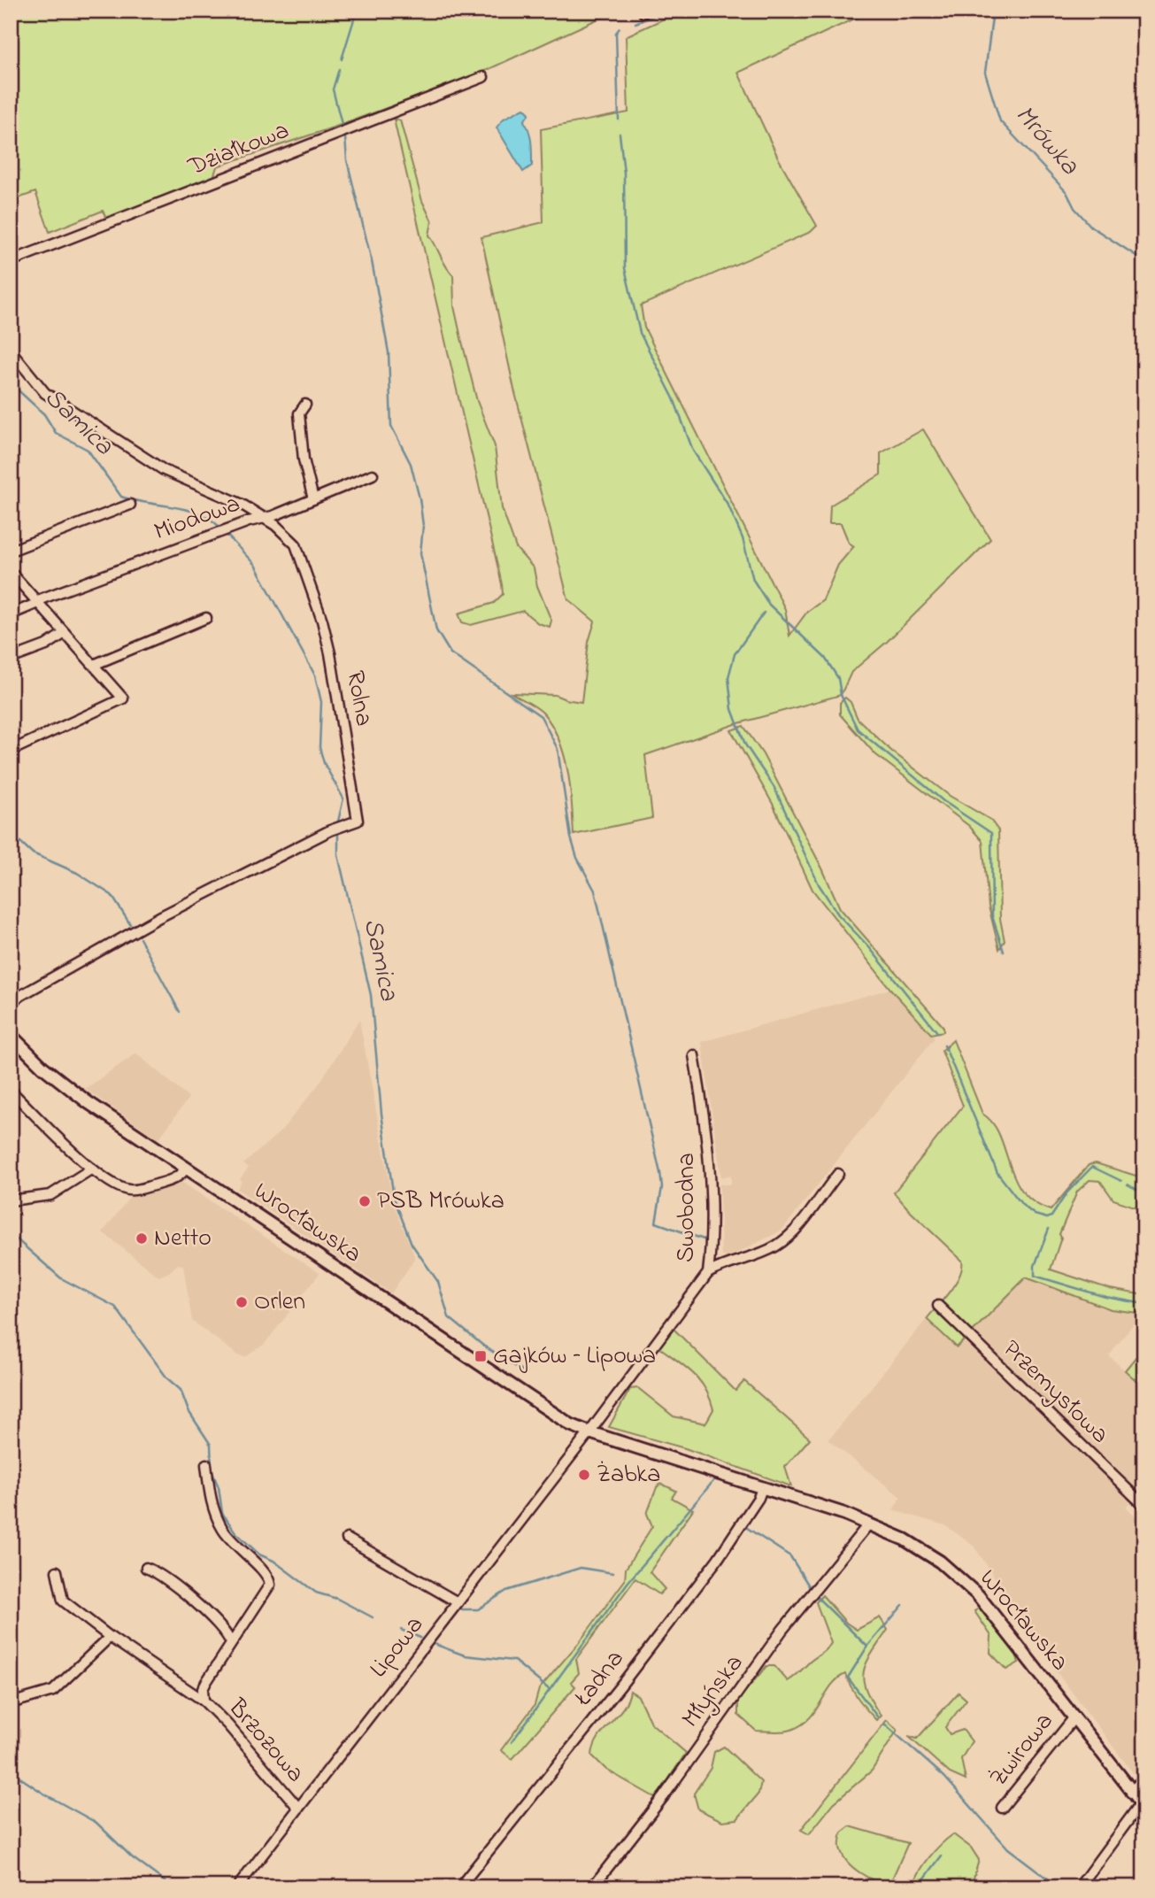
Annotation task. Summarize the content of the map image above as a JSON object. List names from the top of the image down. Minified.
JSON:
{"streets":{"main road":["Wrocławska"],"street":["Działkowa","Miodowa","Rolna","Swobodna","Przemysłowa","Lipowa","Ładna","Młyńska","Brzozowa","Żwirowa"]},"crossings":[["Miodowa","Rolna"],["Swobodna","Wrocławska"],["Swobodna","Lipowa"],["Wrocławska","Lipowa"],["Wrocławska","Ładna"],["Wrocławska","Młyńska"],["Wrocławska","Żwirowa"],["Lipowa","Brzozowa"]],"water":["Mrówka","Samica"],"places":{"other":["PSB Mrówka","Netto","Orlen","Żabka"],"transit":["Gajków – Lipowa"]}}
